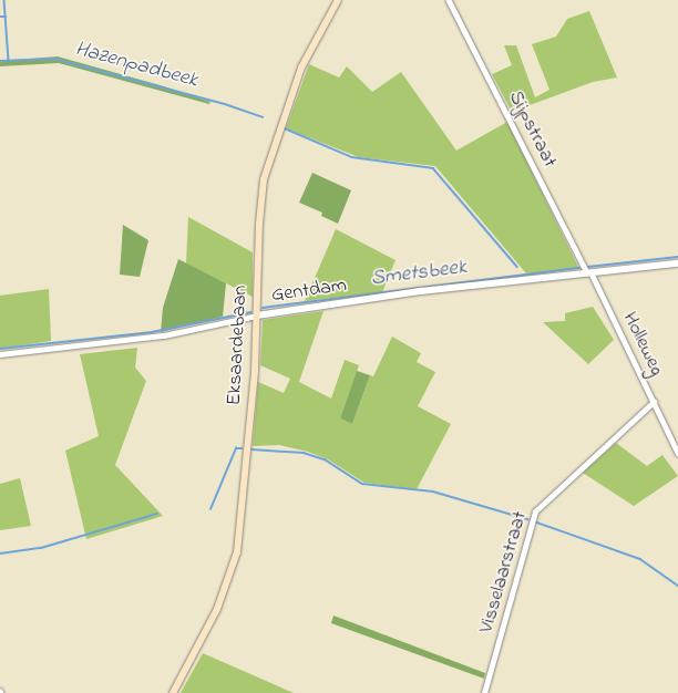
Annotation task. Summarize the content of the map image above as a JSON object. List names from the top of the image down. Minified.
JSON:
{"streets":{"main road":["Eksaardebaan"],"street":["Sijpstraat","Gentdam","Holleweg","Visselaarstraat"]},"crossings":[["Sijpstraat","Gentdam"],["Sijpstraat","Holleweg"],["Gentdam","Holleweg"],["Gentdam","Eksaardebaan"],["Holleweg","Visselaarstraat"]],"water":["Hazenpadbeek","Smetsbeek"]}
